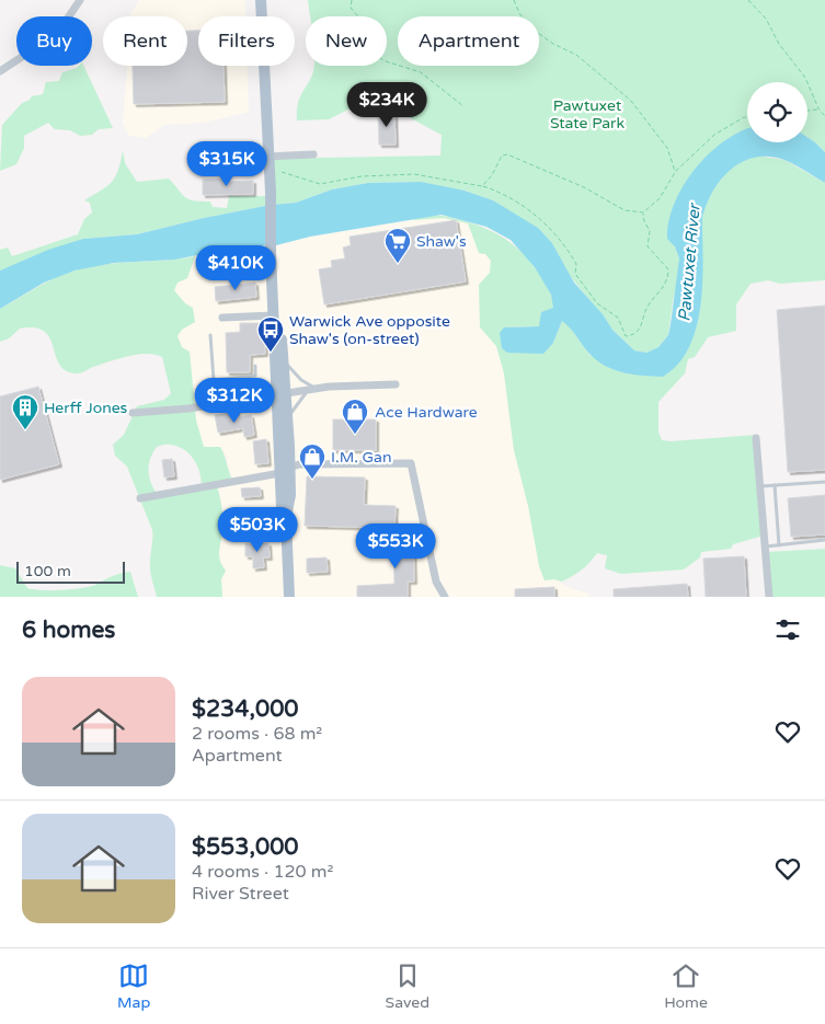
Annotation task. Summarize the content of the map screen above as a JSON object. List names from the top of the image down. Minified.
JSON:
{"water":["Pawtuxet River"],"parks":["Pawtuxet State Park"],"places":{"supermarket":["Shaw's"],"bus stop":["Warwick Ave opposite Shaw's (on-street)"],"building":["Herff Jones"],"shop":["Ace Hardware","I.M. Gan"]},"scale_bar":"100 m","page":{"chip":["Buy","Rent","Filters","New","Apartment"],"price":["$234K","$315K","$410K","$312K","$503K","$553K"],"scale":"100 m","heading":"6 homes","list":[{"name":"$234,000","note":"2 rooms · 68 m² · Apartment"},{"name":"$553,000","note":"4 rooms · 120 m² · River Street"}],"tabs":["Map","Saved","Home"]}}
